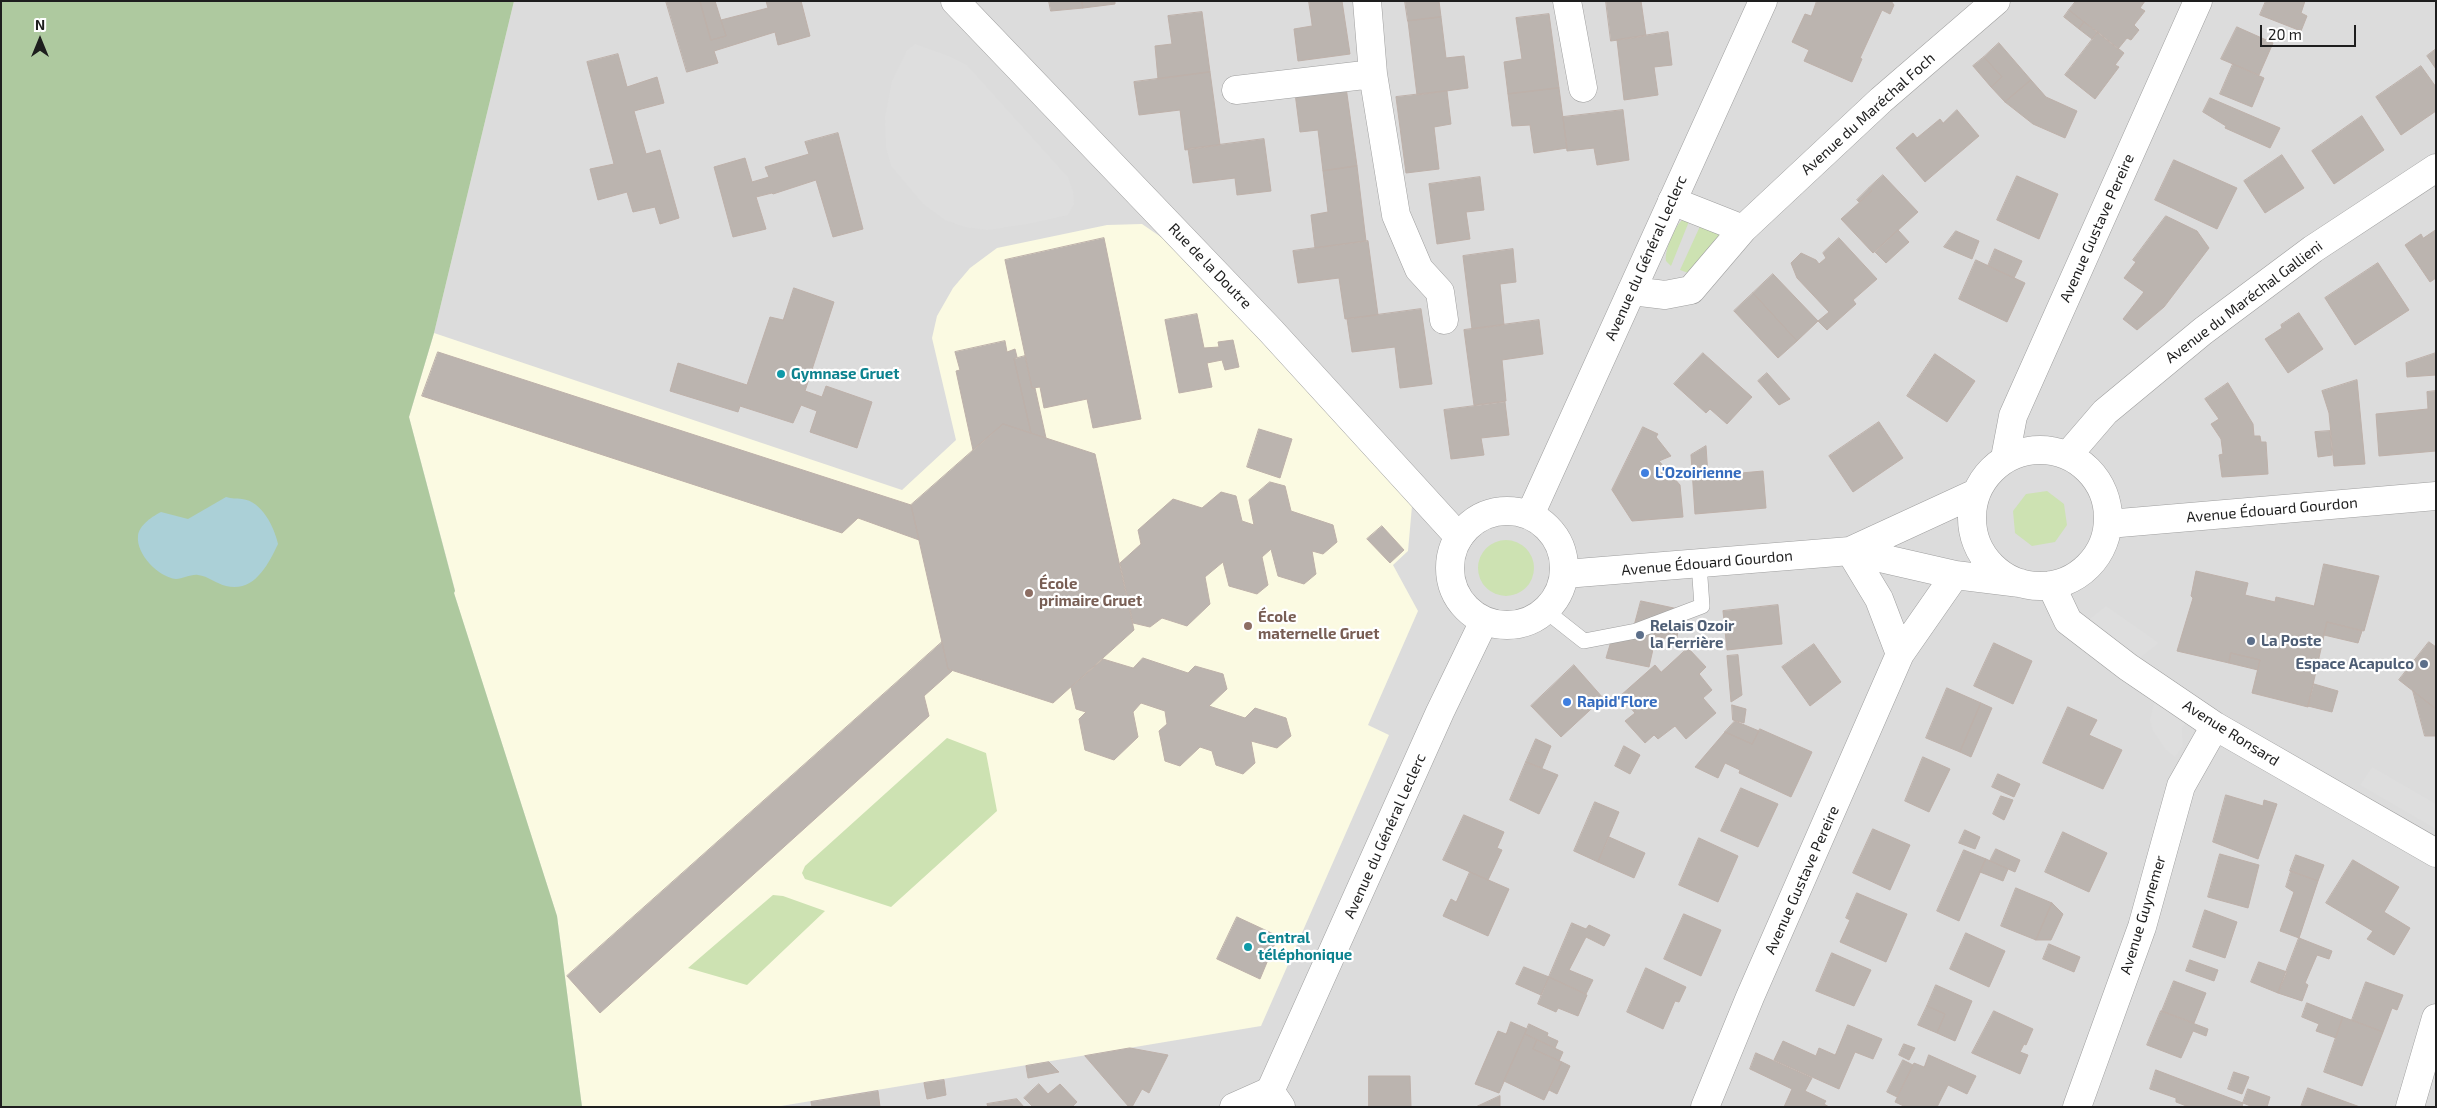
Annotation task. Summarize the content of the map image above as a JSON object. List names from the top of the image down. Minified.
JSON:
{"streets":{"street":["Avenue du Maréchal Foch","Avenue Gustave Pereire","Avenue du Général Leclerc","Rue de la Doutre","Avenue du Maréchal Gallieni","Avenue Édouard Gourdon","Avenue Ronsard","Avenue Guynemer"]},"crossings":[["Avenue du Maréchal Foch","Avenue du Général Leclerc"],["Avenue Gustave Pereire","Avenue du Maréchal Gallieni"],["Avenue Gustave Pereire","Avenue Édouard Gourdon"],["Avenue Gustave Pereire","Avenue Ronsard"],["Avenue du Général Leclerc","Rue de la Doutre"],["Avenue du Général Leclerc","Avenue Édouard Gourdon"],["Rue de la Doutre","Avenue Édouard Gourdon"],["Avenue du Maréchal Gallieni","Avenue Édouard Gourdon"],["Avenue du Maréchal Gallieni","Avenue Ronsard"],["Avenue Édouard Gourdon","Avenue Ronsard"],["Avenue Ronsard","Avenue Guynemer"]],"places":["Gymnase Gruet","L'Ozoirienne","École primaire Gruet","École maternelle Gruet","Relais Ozoir la Ferrière","La Poste","Espace Acapulco","Rapid'Flore","Central téléphonique"],"scale_bar":"20 m","north":"top"}
